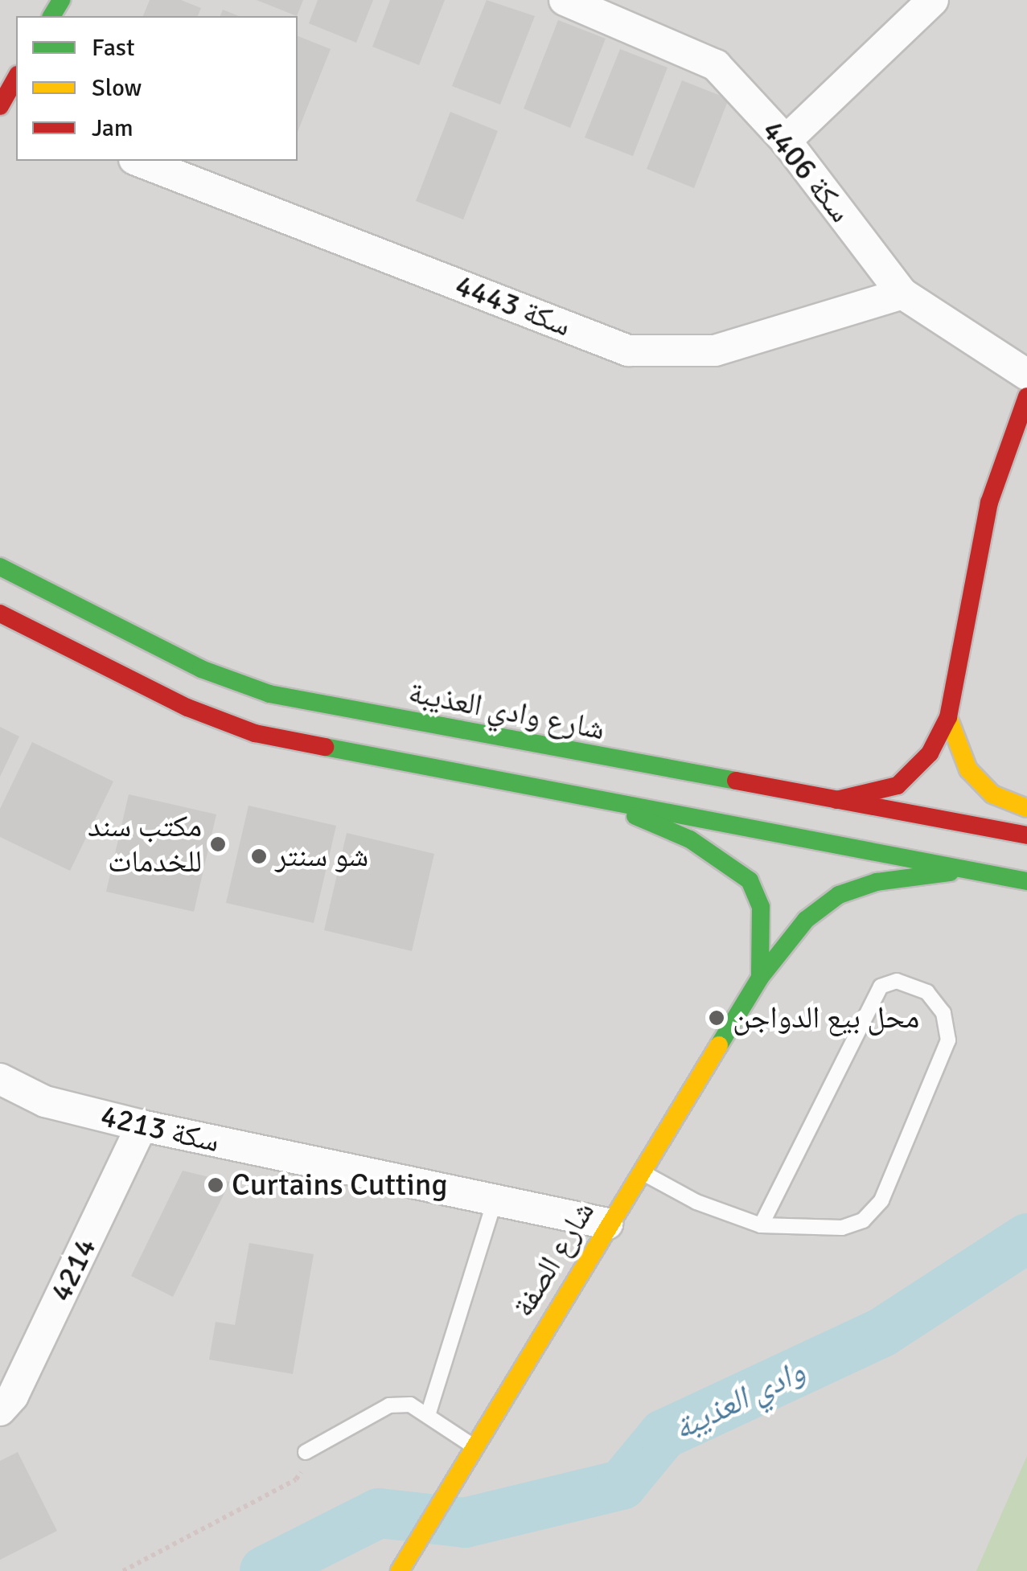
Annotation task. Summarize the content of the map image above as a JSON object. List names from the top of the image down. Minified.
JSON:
{"streets":{"main road":["شارع وادي العذيبة","شارع الصفة"],"street":["سكة 4406","سكة 4443","سكة 4213","4214"]},"crossings":[["سكة 4406","سكة 4443"],["سكة 4213","شارع الصفة"],["سكة 4213","4214"]],"water":["وادي العذيبة"],"places":["مكتب سند للخدمات","شو سنتر","محل بيع الدواجن","Curtains Cutting"],"legend":["Fast","Slow","Jam"]}
